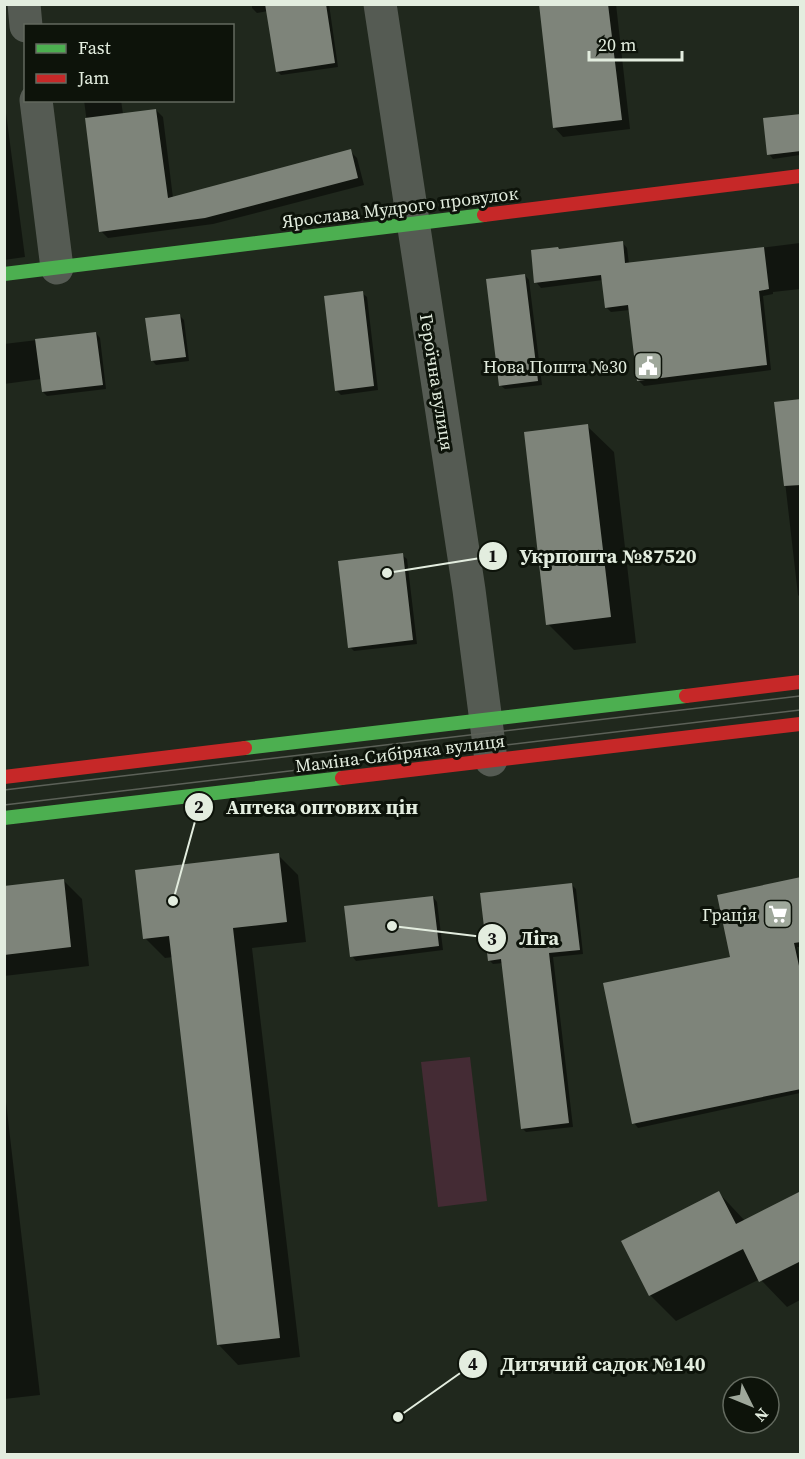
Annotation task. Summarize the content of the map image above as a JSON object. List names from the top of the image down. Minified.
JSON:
{"streets":{"main road":["Ярослава Мудрого провулок","Маміна-Сибіряка вулиця"],"street":["Героїчна вулиця"]},"crossings":[["Ярослава Мудрого провулок","Героїчна вулиця"],["Героїчна вулиця","Маміна-Сибіряка вулиця"]],"places":{"public building":["Нова Пошта №30"],"other":["Укрпошта №87520","Аптека оптових цін","Ліга","Дитячий садок №140"],"supermarket":["Грація"]},"legend":["Fast","Jam"],"scale_bar":"20 m","north":"bottom right"}
